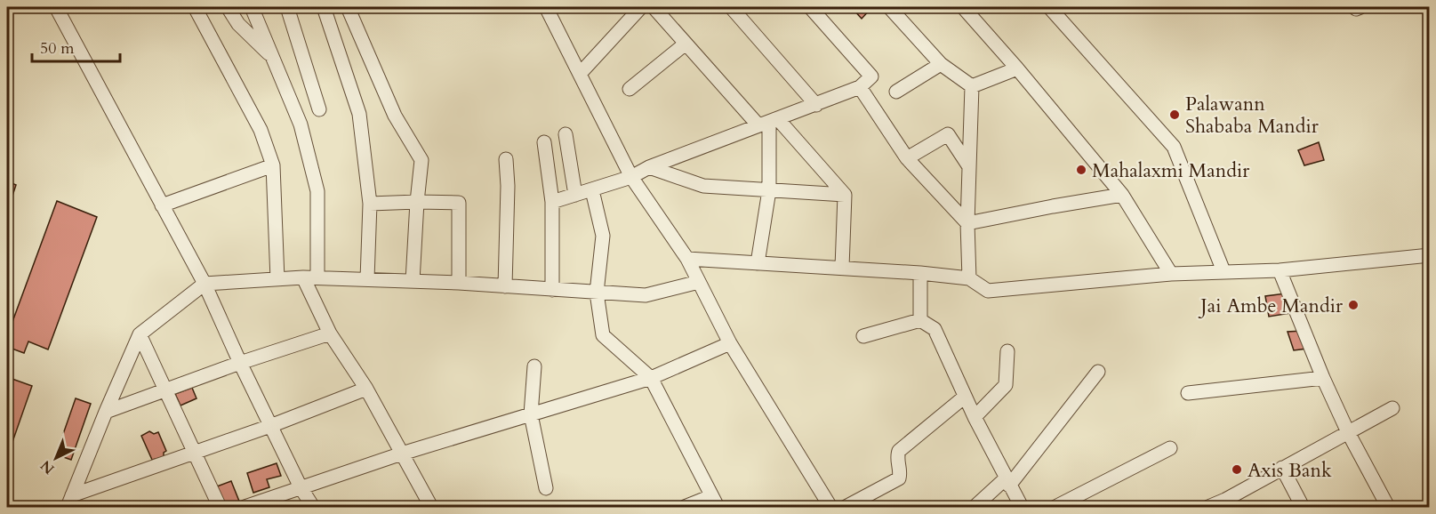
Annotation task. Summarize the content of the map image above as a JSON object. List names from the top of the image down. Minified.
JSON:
{"places":["Palawann Shababa Mandir","Mahalaxmi Mandir","Jai Ambe Mandir","Axis Bank"],"scale_bar":"50 m","north":"bottom left"}
